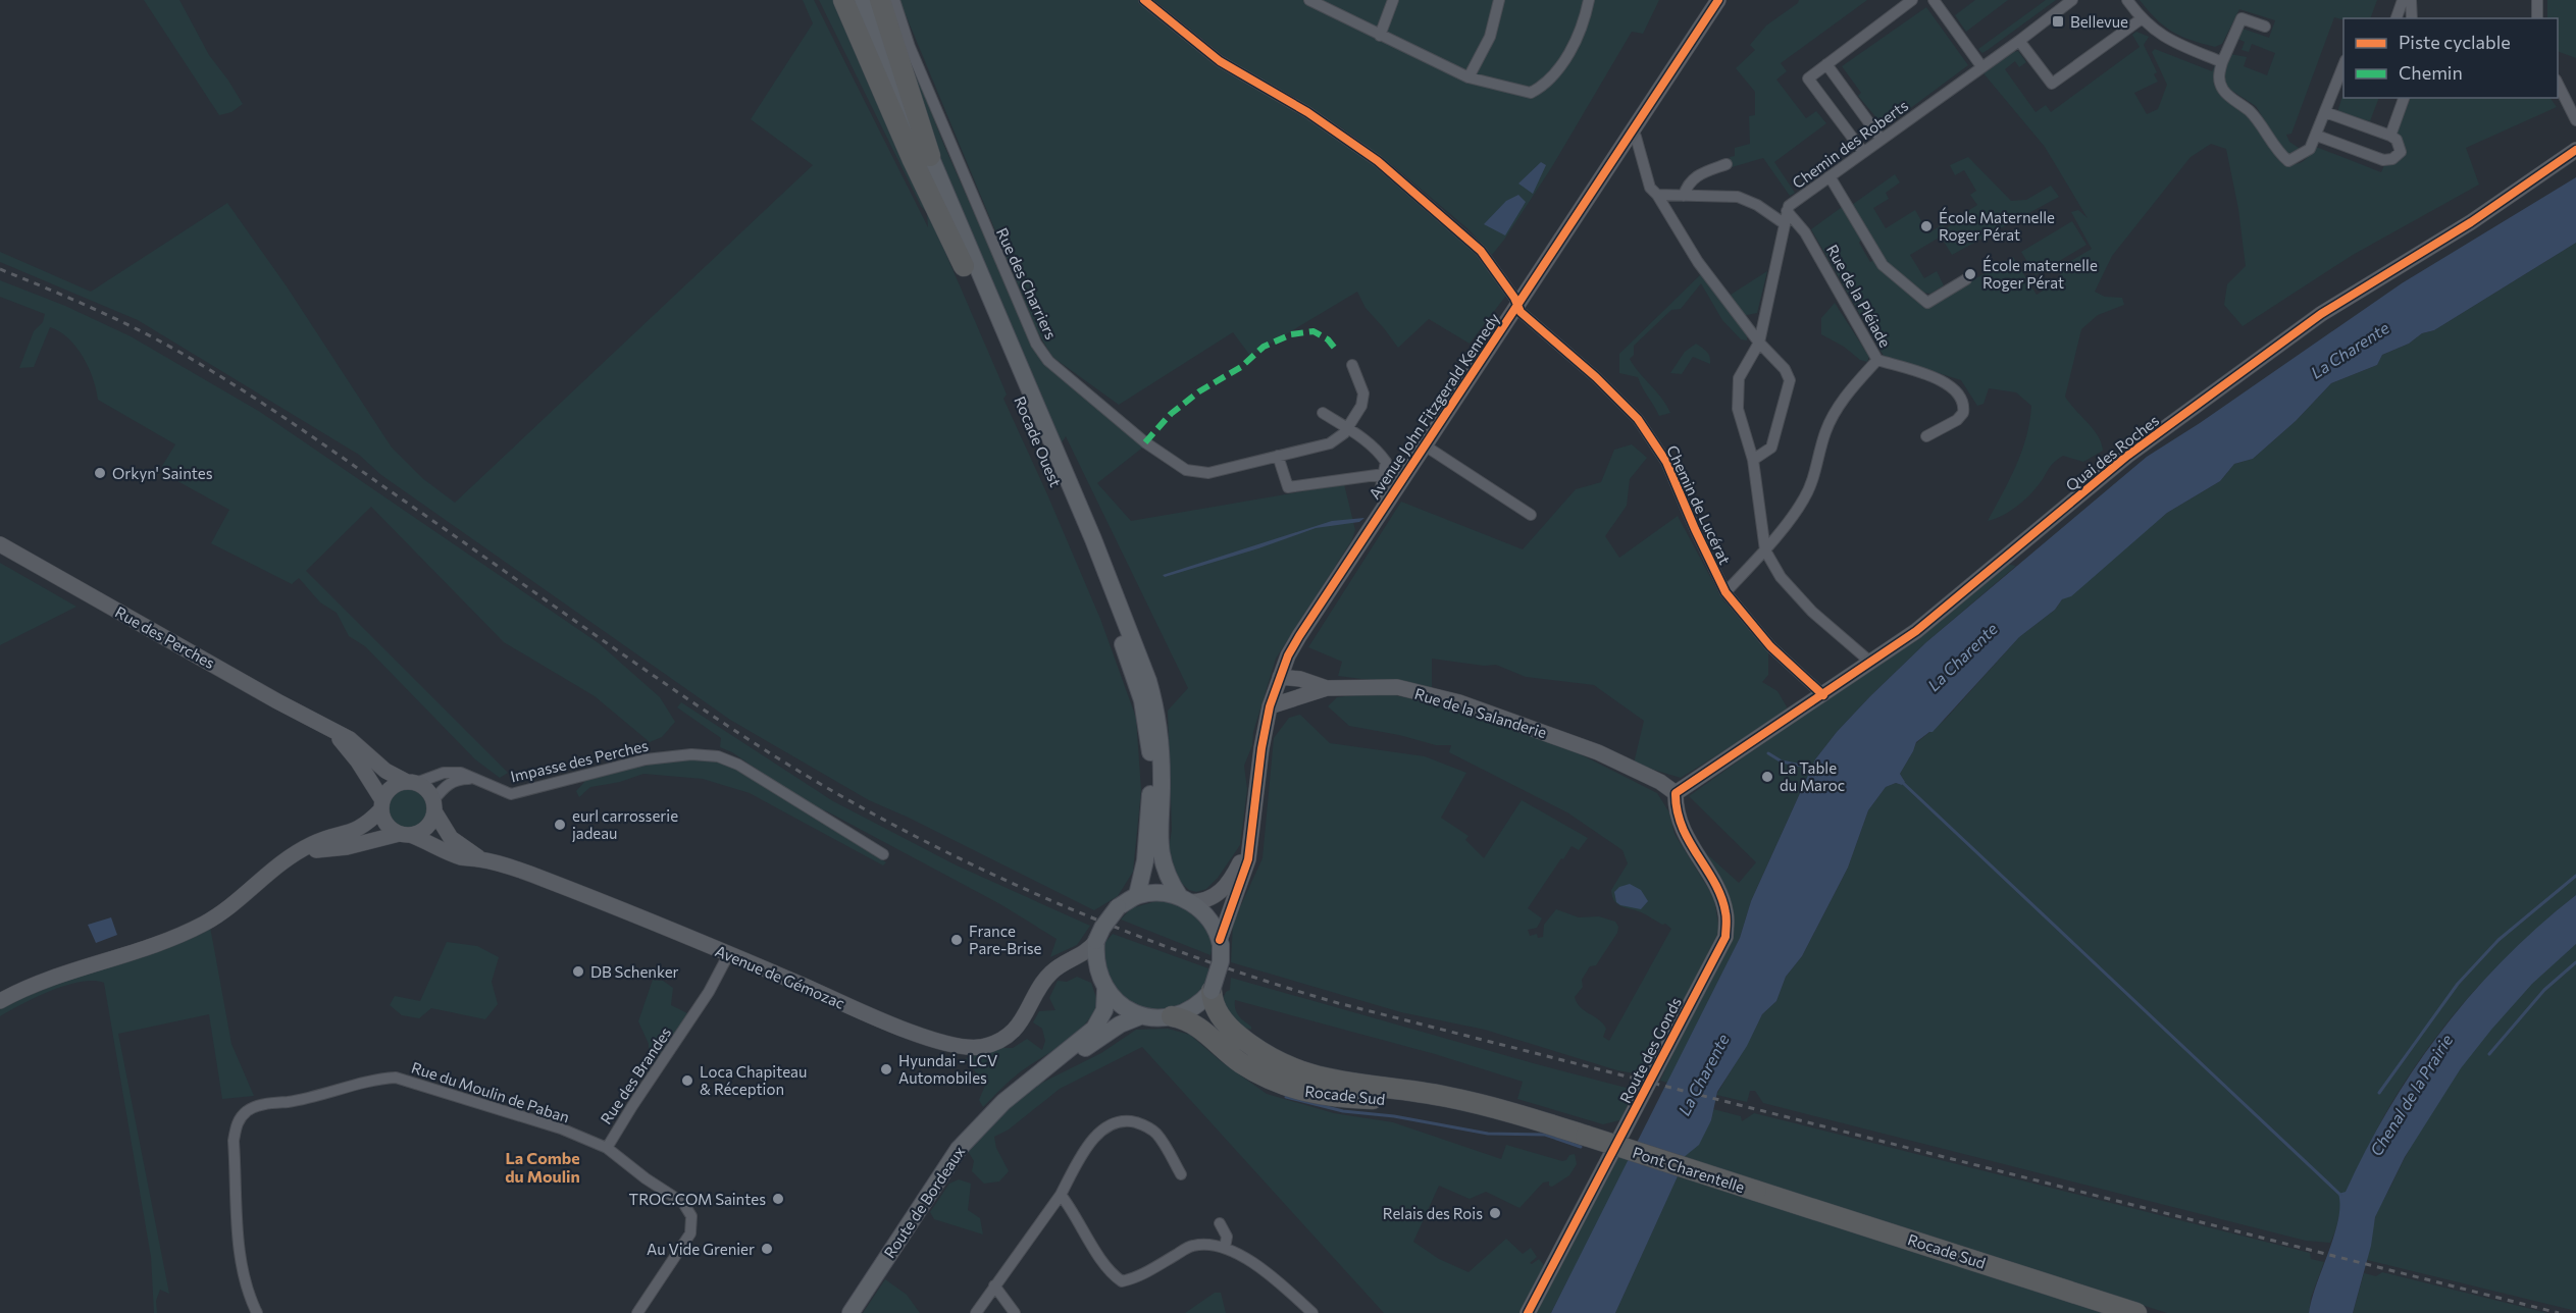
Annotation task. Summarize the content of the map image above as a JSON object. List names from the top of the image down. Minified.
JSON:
{"streets":{"highway":["Rocade Sud","Pont Charentelle"],"main road":["Rocade Ouest","Route de Bordeaux"],"street":["Chemin des Roberts","Rue des Charriers","Rue de la Pléiade","Avenue John Fitzgerald Kennedy","Quai des Roches","Chemin de Lucérat","Rue des Perches","Rue de la Salanderie","Impasse des Perches","Avenue de Gémozac","Route des Gonds","Rue des Brandes","Rue du Moulin de Paban"]},"crossings":[["Chemin des Roberts","Rue de la Pléiade"],["Chemin des Roberts","Quai des Roches"],["Avenue John Fitzgerald Kennedy","Rocade Ouest"],["Avenue John Fitzgerald Kennedy","Chemin de Lucérat"],["Avenue John Fitzgerald Kennedy","Rue de la Salanderie"],["Avenue John Fitzgerald Kennedy","Rocade Sud"],["Avenue John Fitzgerald Kennedy","Route de Bordeaux"],["Rocade Ouest","Rocade Sud"],["Rocade Ouest","Route de Bordeaux"],["Quai des Roches","Chemin de Lucérat"],["Quai des Roches","Rue de la Salanderie"],["Quai des Roches","Route des Gonds"],["Rue des Perches","Impasse des Perches"],["Rue des Perches","Avenue de Gémozac"],["Rue de la Salanderie","Route des Gonds"],["Impasse des Perches","Avenue de Gémozac"],["Avenue de Gémozac","Rue des Brandes"],["Rue des Brandes","Rue du Moulin de Paban"],["Rocade Sud","Pont Charentelle"],["Rocade Sud","Route de Bordeaux"]],"districts":["La Combe du Moulin"],"water":["La Charente","Chenal de la Prairie"],"places":{"transit":["Bellevue"],"other":["École Maternelle Roger Pérat","École maternelle Roger Pérat","Orkyn' Saintes","La Table du Maroc","eurl carrosserie jadeau","France Pare-Brise","DB Schenker","Hyundai - LCV Automobiles","Loca Chapiteau & Réception","TROC.COM Saintes","Relais des Rois","Au Vide Grenier"]},"legend":["Piste cyclable","Chemin"]}
